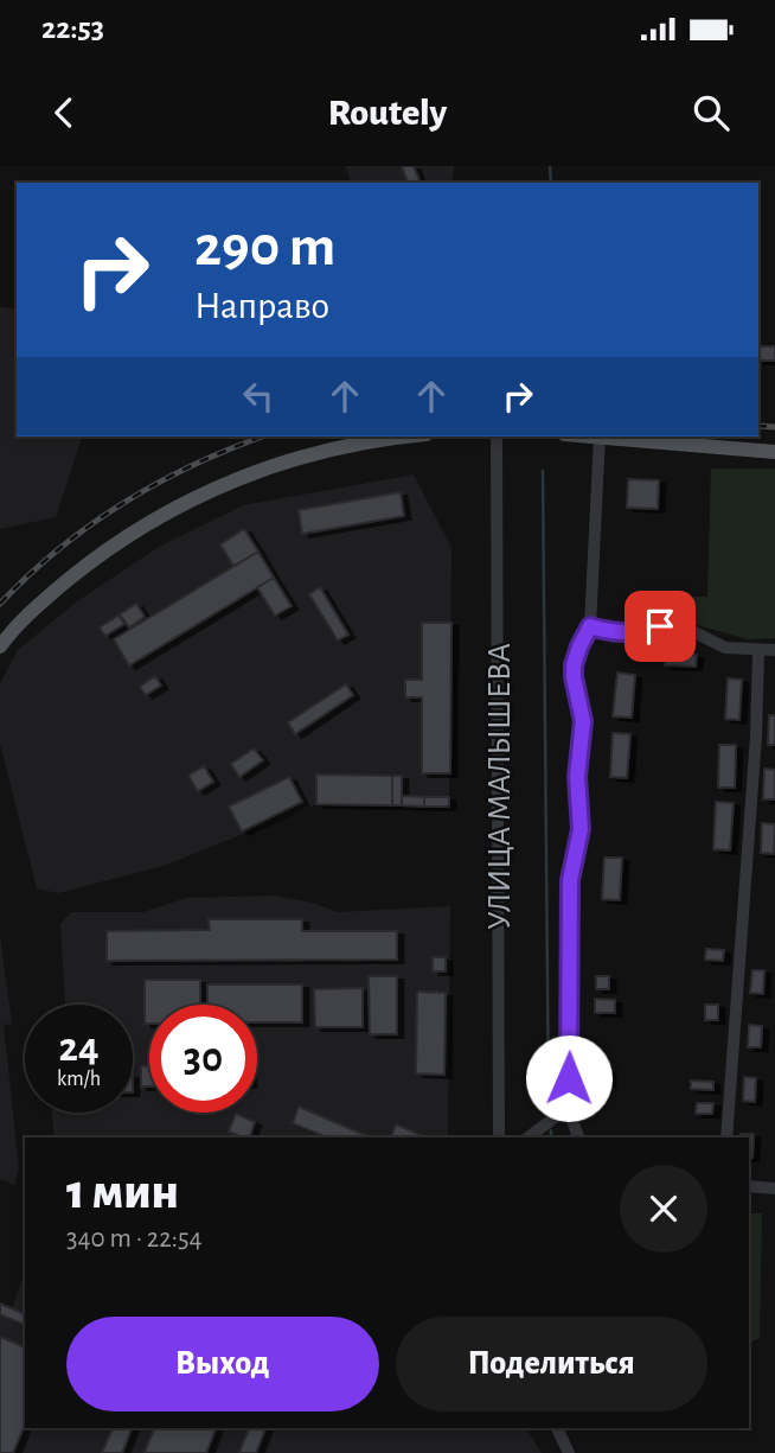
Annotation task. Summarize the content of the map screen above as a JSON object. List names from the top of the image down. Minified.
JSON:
{"streets":{"street":["УЛИЦА МАЛЫШЕВА"]},"page":{"status":"22:53","header":"Routely","turn":["290 m","Направо"],"speed":"24 km/h","limit":"30","heading":["1 мин","340 m · 22:54"],"buttons":["Выход","Поделиться"]}}
